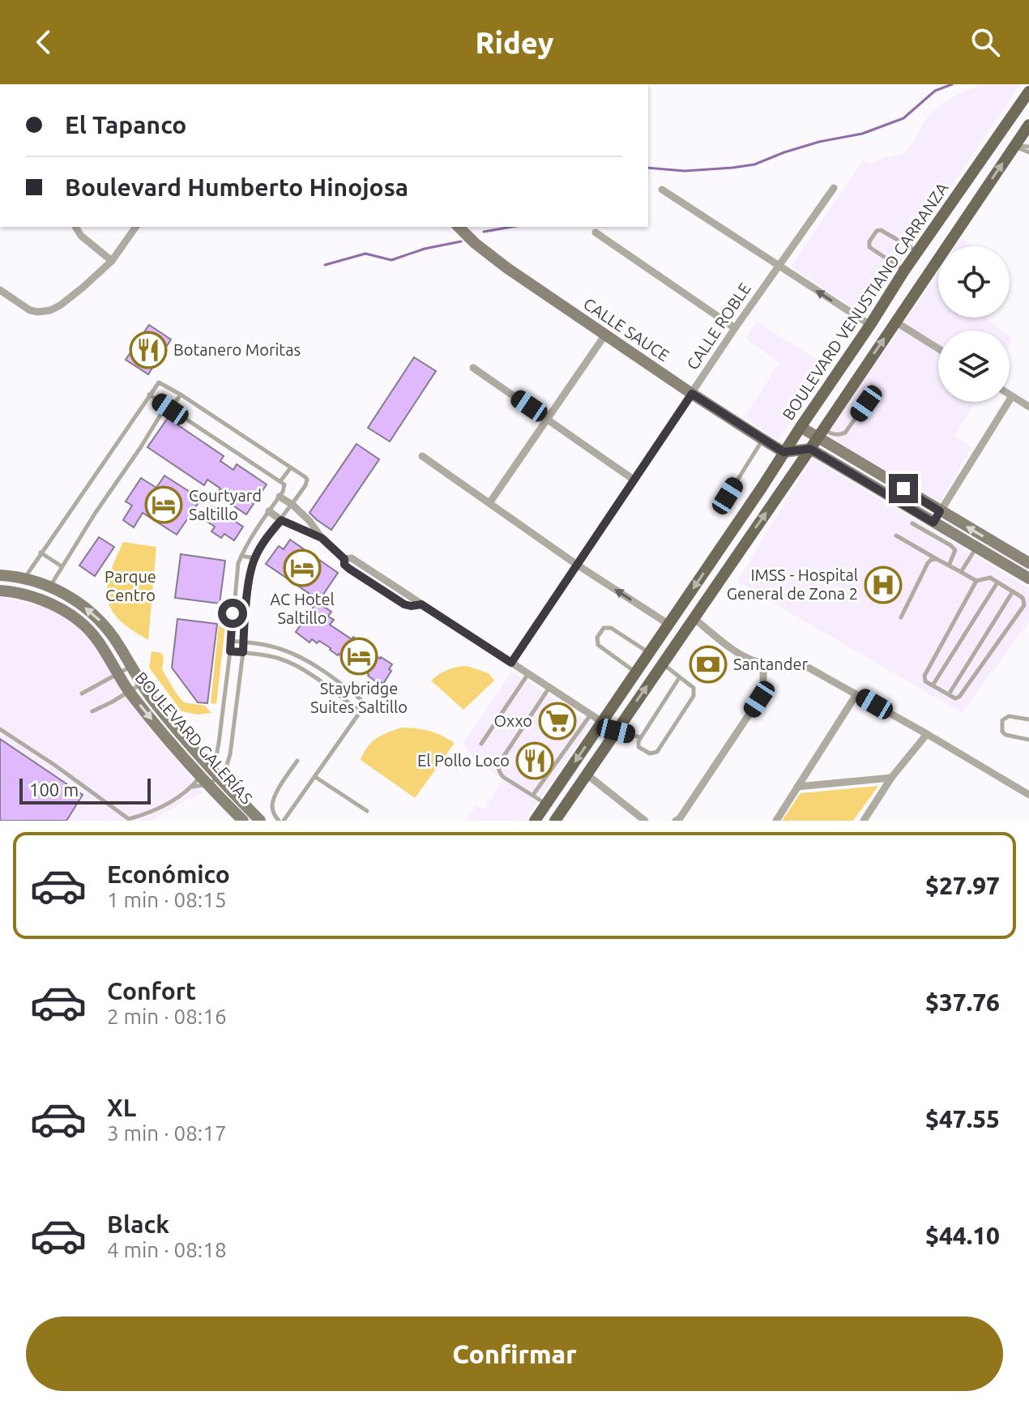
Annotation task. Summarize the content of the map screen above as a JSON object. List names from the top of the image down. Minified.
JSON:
{"streets":{"main road":["BOULEVARD VENUSTIANO CARRANZA"],"street":["CALLE ROBLE","CALLE SAUCE","BOULEVARD GALERÍAS"]},"crossings":[["BOULEVARD VENUSTIANO CARRANZA","CALLE SAUCE"],["CALLE ROBLE","CALLE SAUCE"]],"parks":["Parque Centro"],"places":{"restaurant":["Botanero Moritas","El Pollo Loco"],"hotel":["Courtyard Saltillo","AC Hotel Saltillo","Staybridge Suites Saltillo"],"hospital":["IMSS - Hospital General de Zona 2"],"bank":["Santander"],"supermarket":["Oxxo"]},"scale_bar":"100 m","page":{"header":"Ridey","banner":["El Tapanco","Boulevard Humberto Hinojosa"],"scale":"100 m","list":[{"name":"Económico","note":"1 min · 08:15","value":"$27.97"},{"name":"Confort","note":"2 min · 08:16","value":"$37.76"},{"name":"XL","note":"3 min · 08:17","value":"$47.55"},{"name":"Black","note":"4 min · 08:18","value":"$44.10"}],"buttons":"Confirmar"}}
